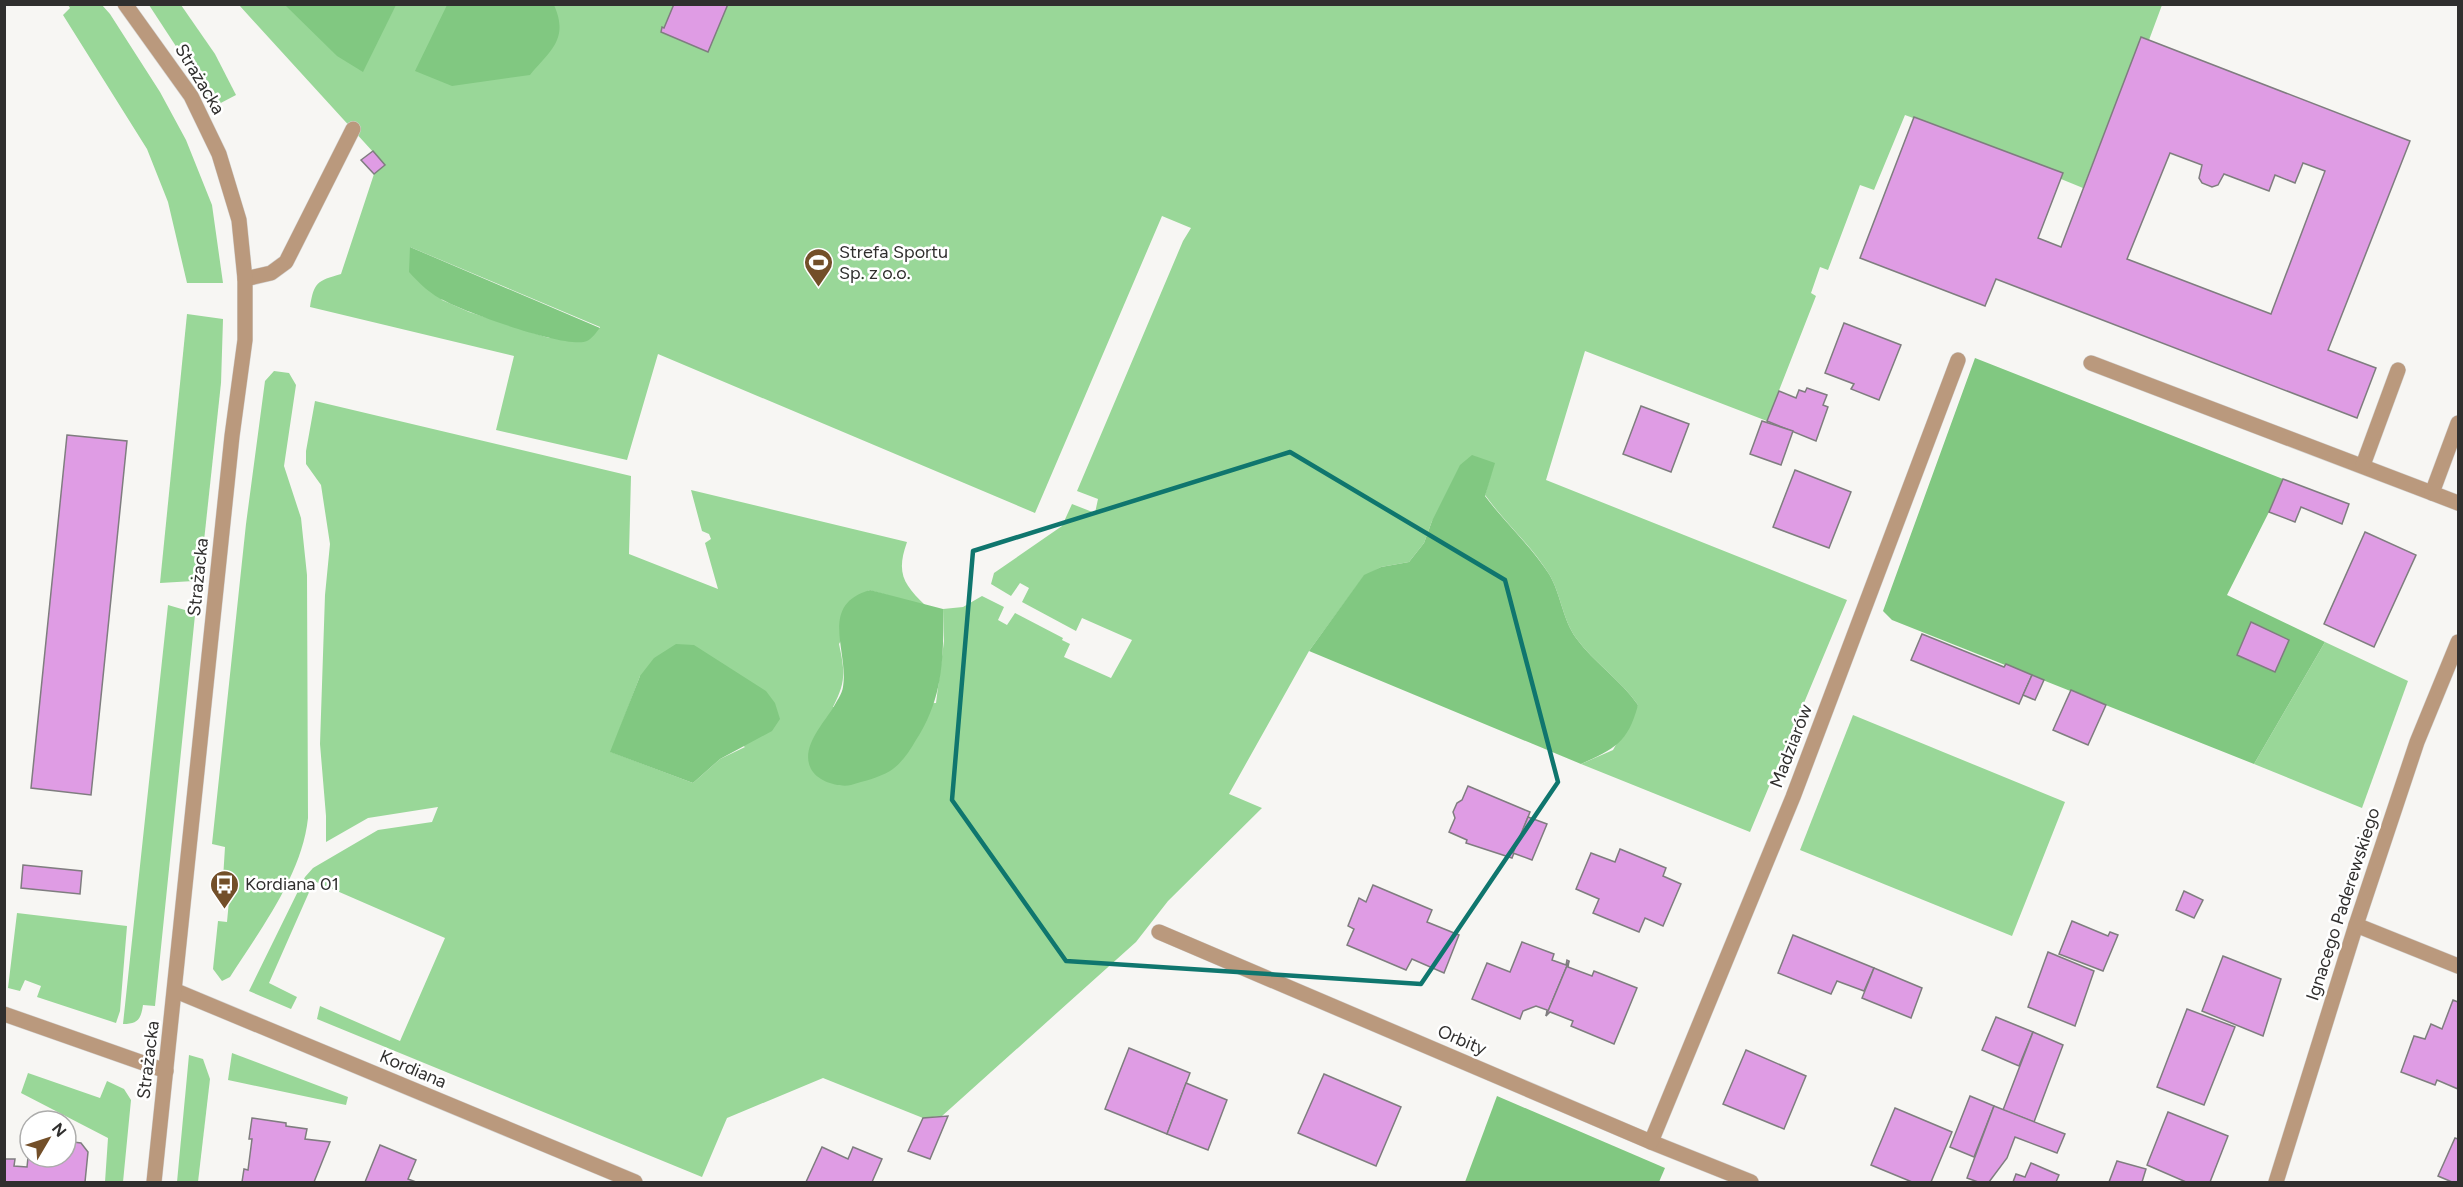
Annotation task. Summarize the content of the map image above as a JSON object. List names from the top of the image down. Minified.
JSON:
{"streets":{"street":["Strażacka","Madziarów","Ignacego Paderewskiego","Orbity","Kordiana"]},"crossings":[["Strażacka","Kordiana"],["Madziarów","Orbity"]],"places":{"sports":["Strefa Sportu Sp. z o.o."],"bus stop":["Kordiana 01"]},"north":"top right"}
